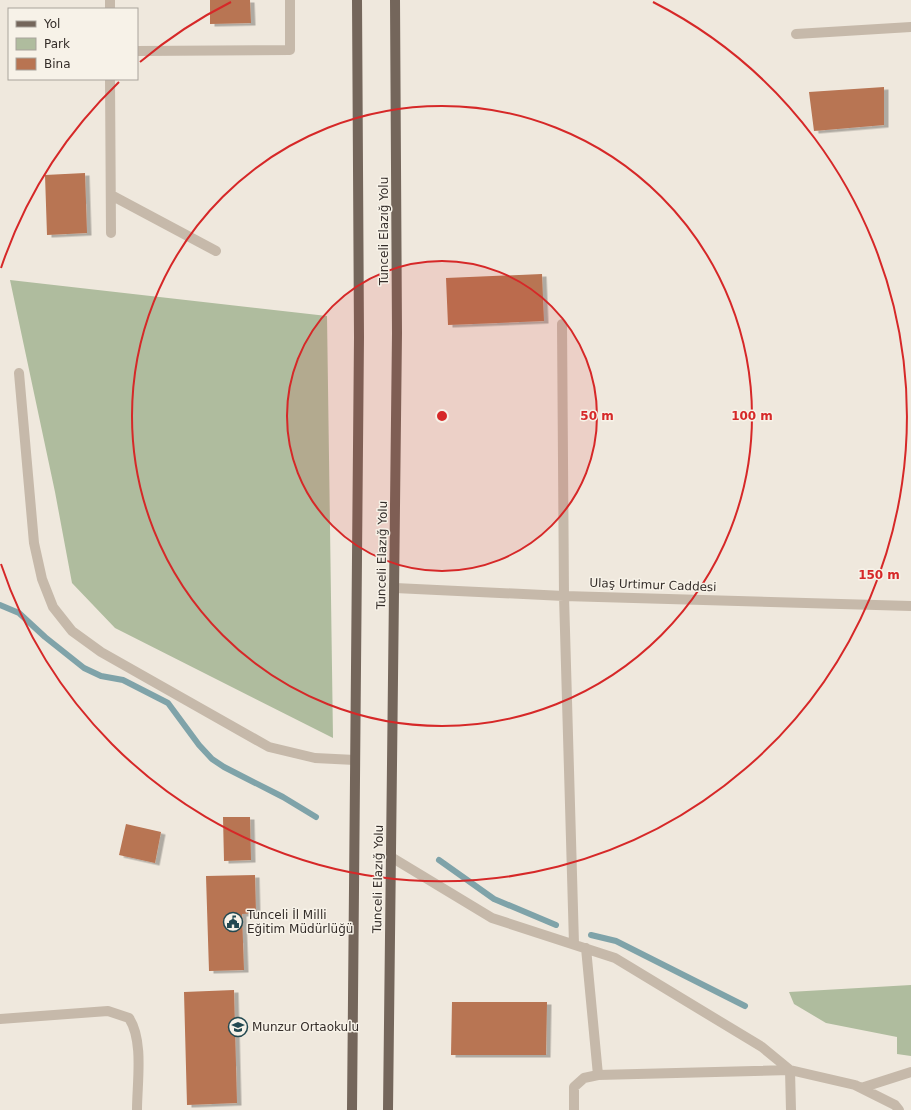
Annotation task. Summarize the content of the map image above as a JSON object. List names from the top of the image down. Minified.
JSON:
{"streets":{"main road":["Tunceli Elazığ Yolu"],"street":["Ulaş Urtimur Caddesi"]},"crossings":[["Tunceli Elazığ Yolu","Ulaş Urtimur Caddesi"]],"places":{"public building":["Tunceli İl Milli Eğitim Müdürlüğü"],"school or university":["Munzur Ortaokulu"]},"legend":["Yol","Park","Bina"],"rings":["50 m","100 m","150 m"]}
